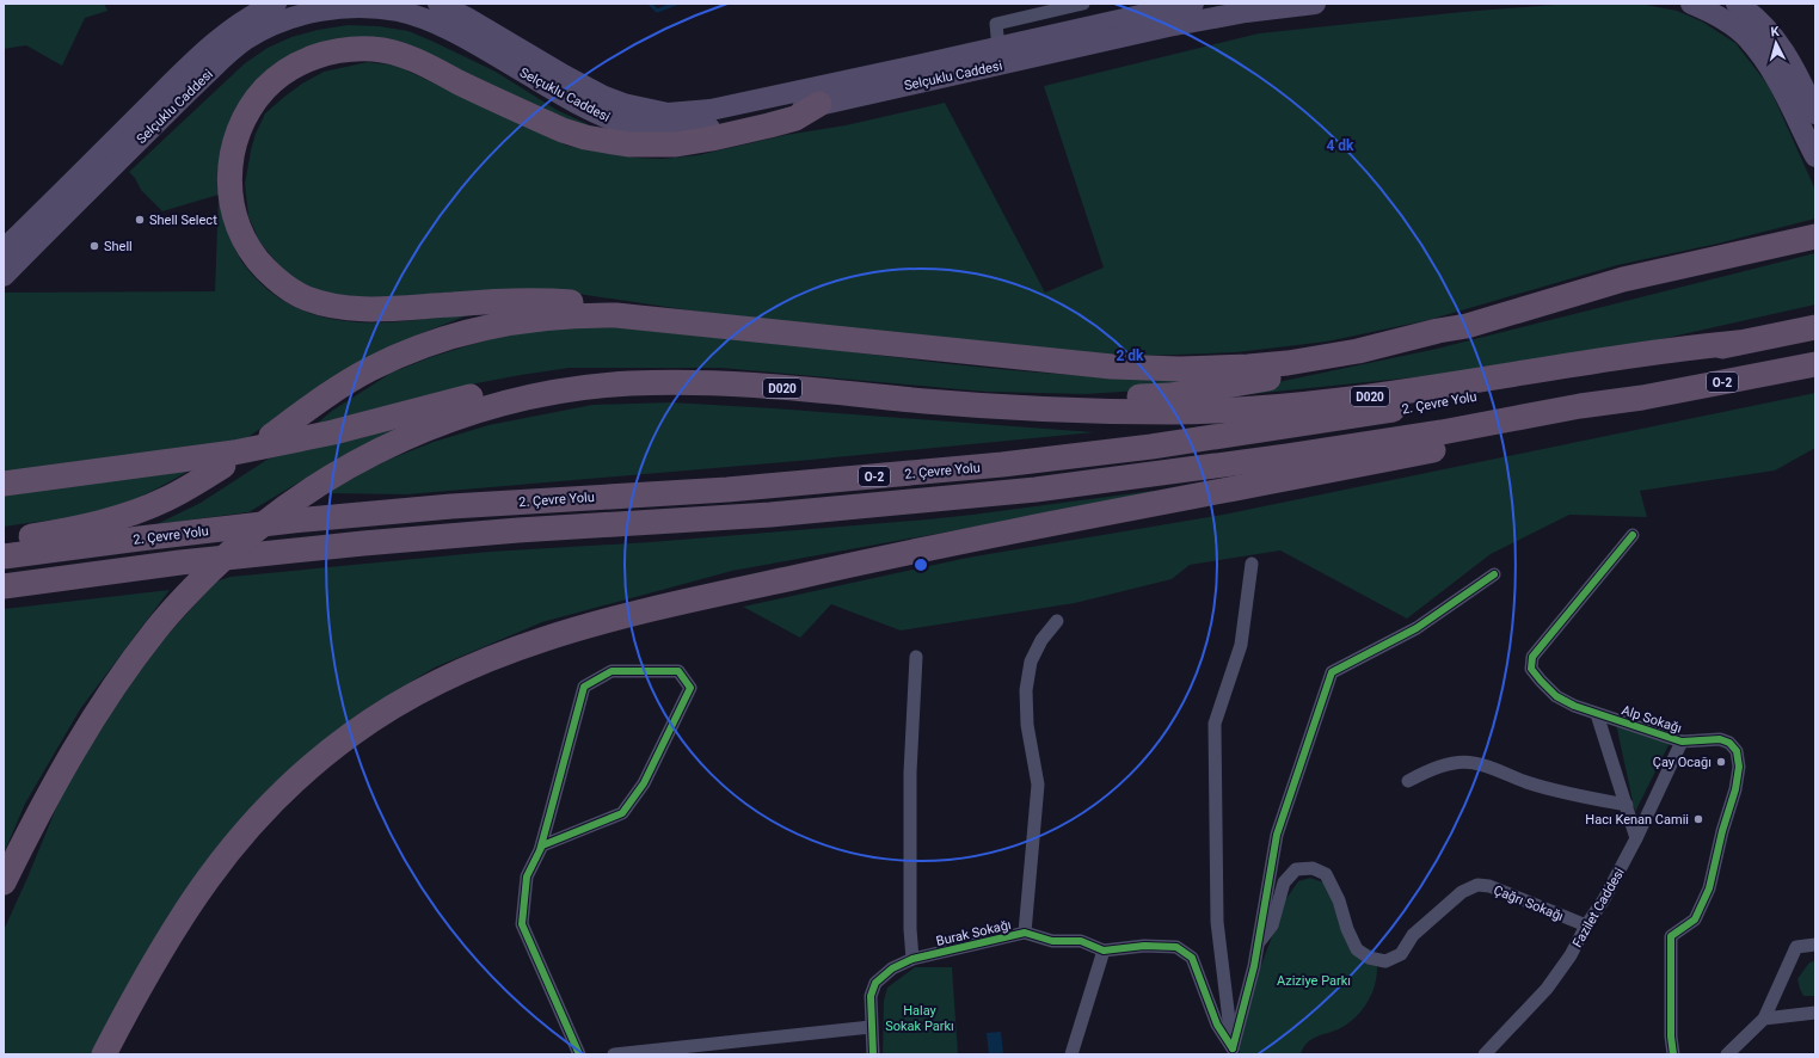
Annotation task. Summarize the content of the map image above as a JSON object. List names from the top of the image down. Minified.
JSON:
{"streets":{"highway":["O-2","D020","2. Çevre Yolu"],"main road":["Selçuklu Caddesi"],"street":["Alp Sokağı","Çağrı Sokağı","Fazilet Caddesi","Burak Sokağı"]},"crossings":[["D020","2. Çevre Yolu"],["Alp Sokağı","Fazilet Caddesi"],["Çağrı Sokağı","Fazilet Caddesi"]],"parks":["Aziziye Parkı","Halay Sokak Parkı"],"places":["Shell Select","Shell","Çay Ocağı","Hacı Kenan Camii"],"north":"top","rings":["4 dk","2 dk"]}
